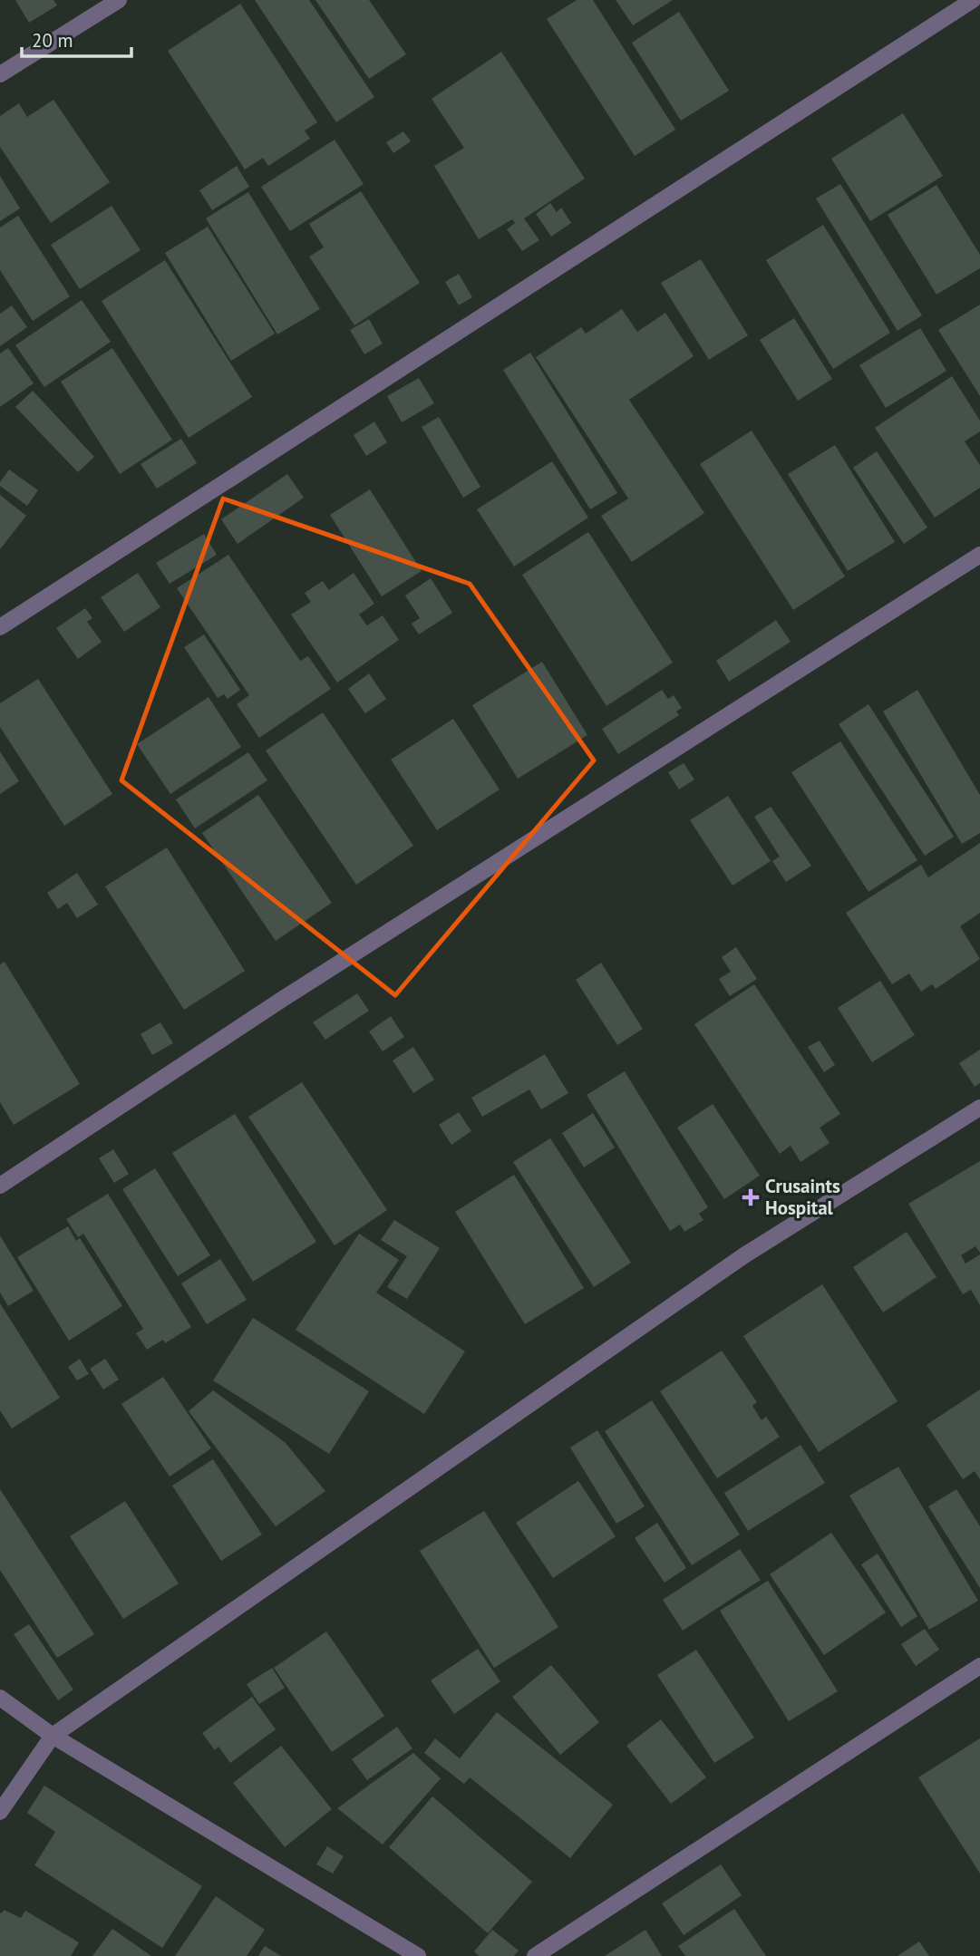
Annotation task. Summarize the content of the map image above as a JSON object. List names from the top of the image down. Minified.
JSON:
{"places":{"health":["Crusaints Hospital"]},"scale_bar":"20 m"}
